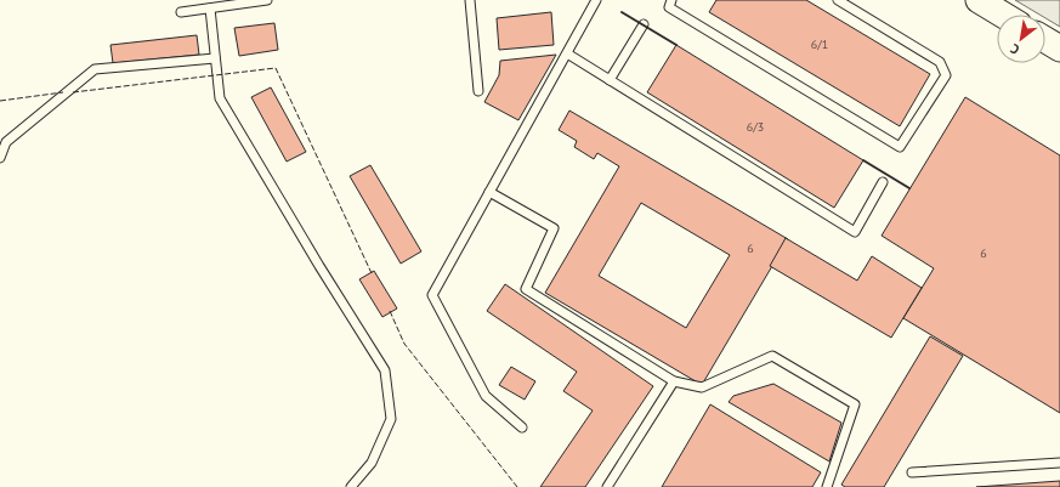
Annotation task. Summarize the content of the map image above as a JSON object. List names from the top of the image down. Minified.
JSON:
{"house_numbers":["6/1","6/3","6","6"],"north":"bottom left"}
